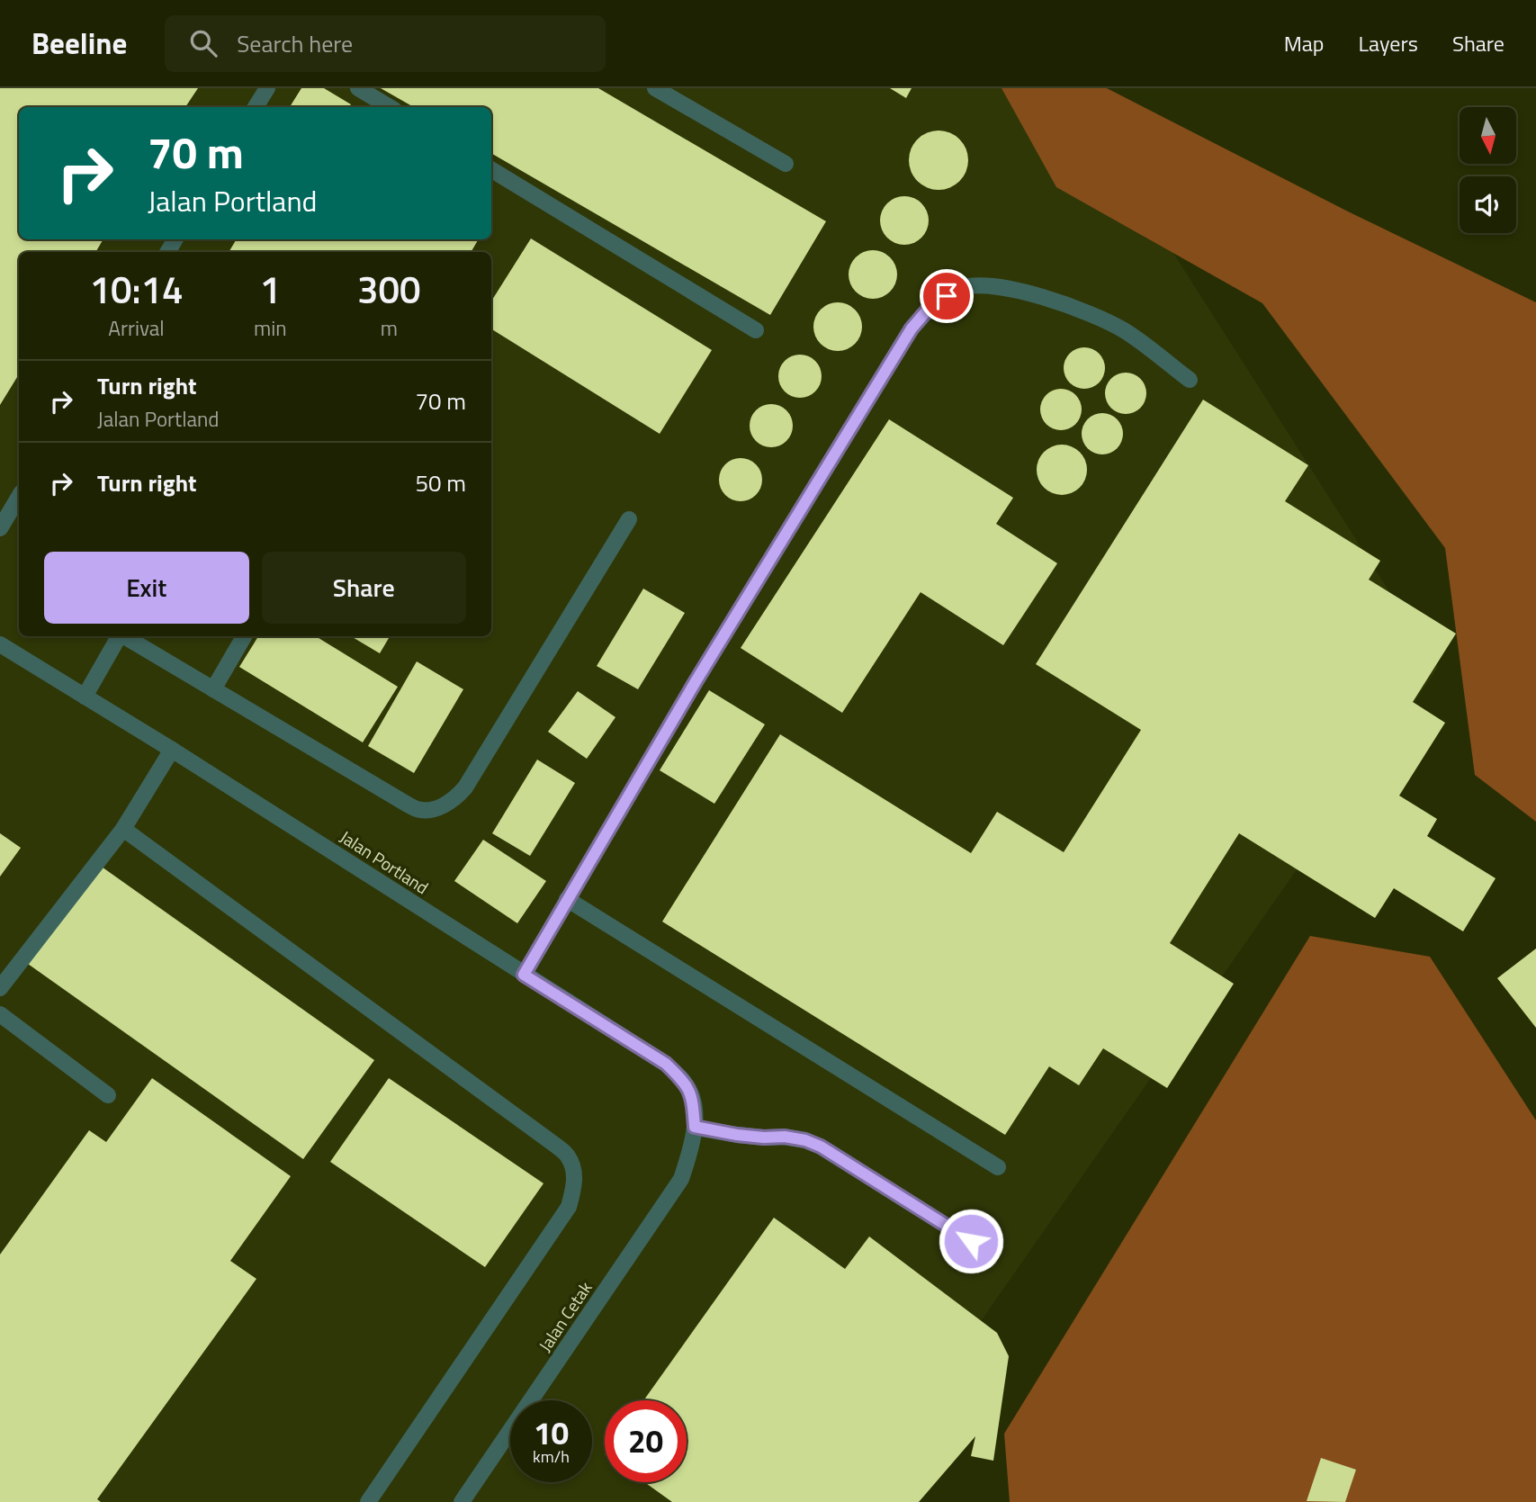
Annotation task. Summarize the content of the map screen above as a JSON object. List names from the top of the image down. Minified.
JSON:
{"streets":{"street":["Jalan Portland","Jalan Cetak"]},"crossings":[["Jalan Portland","Jalan Cetak"]],"north":"bottom","page":{"header":"Beeline","search":"Search here","nav":["Map","Layers","Share"],"turn":["70 m","Jalan Portland"],"eta":["10:14","Arrival","1","min","300","m"],"list":[{"name":"Turn right","note":"Jalan Portland","value":"70 m"},{"name":"Turn right","value":"50 m"}],"buttons":["Exit","Share"],"speed":"10 km/h","limit":"20"}}
